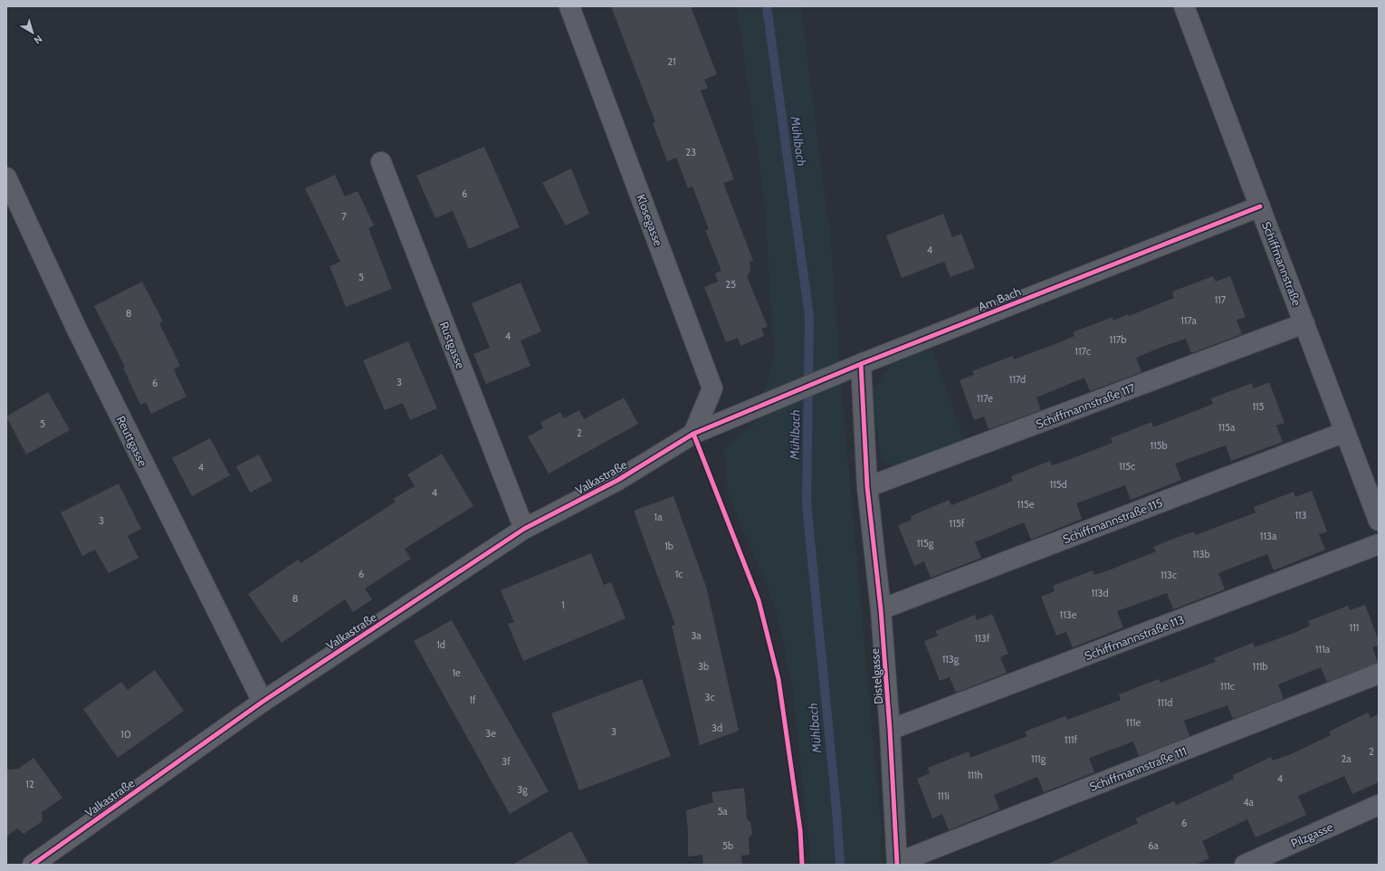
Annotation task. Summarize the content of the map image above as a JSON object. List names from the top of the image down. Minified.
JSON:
{"streets":{"street":["Klosegasse","Schiffmannstraße","Am Bach","Rustgasse","Schiffmannstraße 117","Reuttgasse","Valkastraße","Schiffmannstraße 115","Schiffmannstraße 113","Distelgasse","Schiffmannstraße 111","Pilzgasse"]},"crossings":[["Klosegasse","Valkastraße"],["Schiffmannstraße","Am Bach"],["Schiffmannstraße","Schiffmannstraße 117"],["Schiffmannstraße","Schiffmannstraße 115"],["Am Bach","Valkastraße"],["Rustgasse","Valkastraße"],["Schiffmannstraße 117","Distelgasse"],["Reuttgasse","Valkastraße"],["Schiffmannstraße 115","Distelgasse"],["Schiffmannstraße 113","Distelgasse"],["Distelgasse","Schiffmannstraße 111"]],"water":["Mühlbach"],"house_numbers":["21","23","6","7","4","5","25","117","8","117a","4","117b","117c","117d","3","6","117e","115","5","115a","2","115b","115c","4","115d","4","115e","113","1a","3","115f","113a","115g","1b","113b","6","1c","113c","113d","8","1","113e","111","3a","113f","1d","111a","113g","3b","111b","1e","111c","3c","1f","111d","111e","3d","3","3e","10","111f","2","111g","2a","3f","111h","4","12","3g","111i","4a","5a","6","5b","6a"],"north":"bottom right"}
